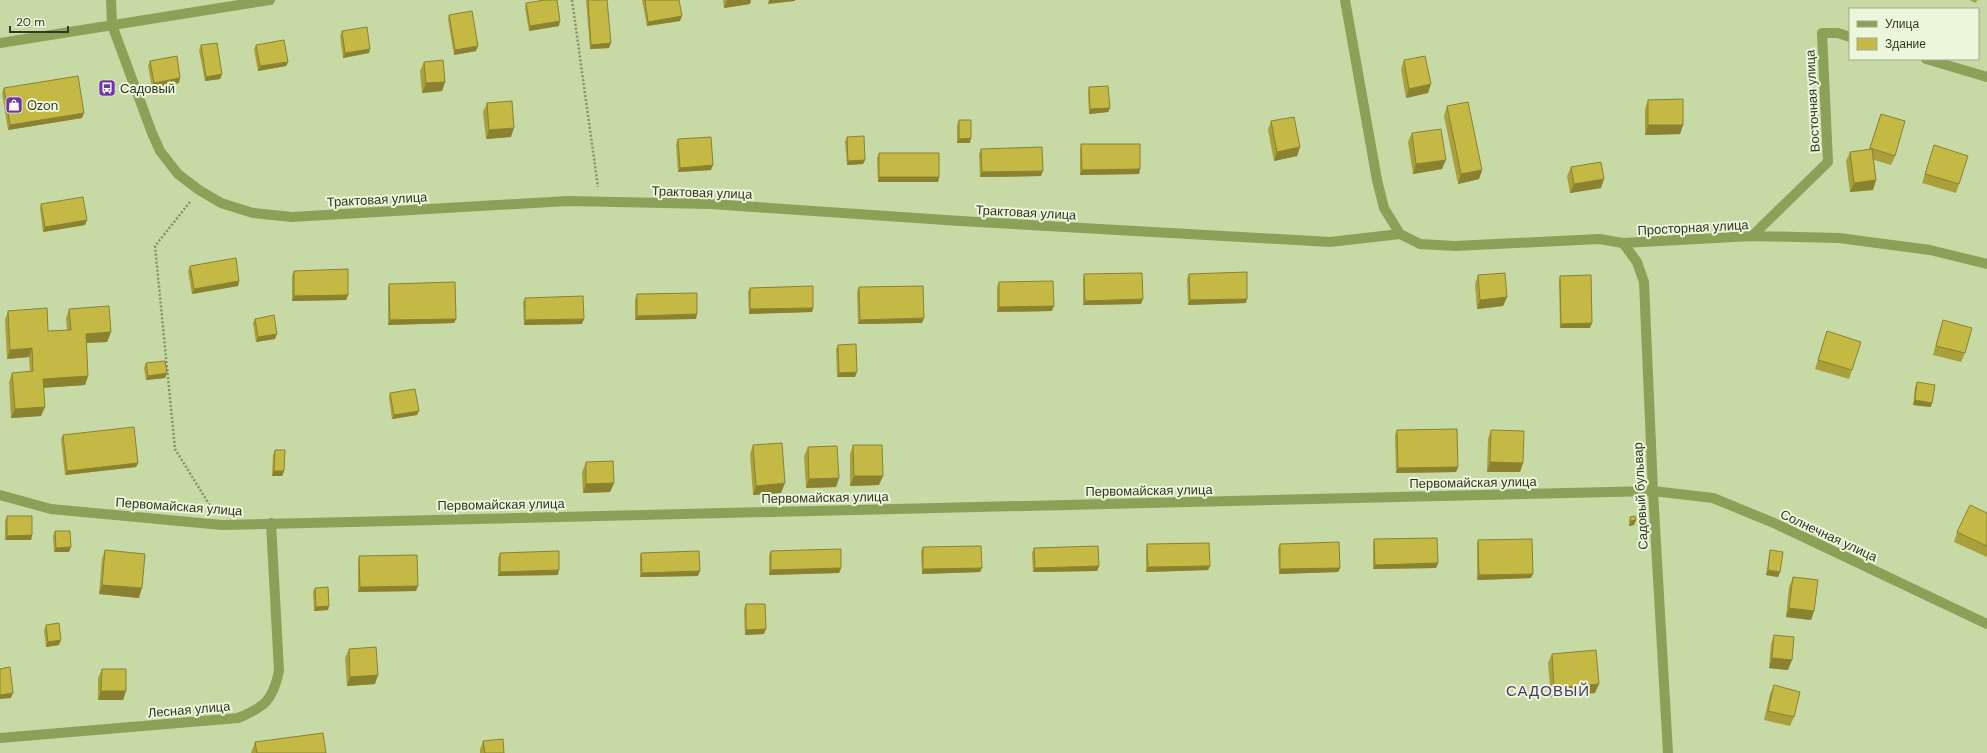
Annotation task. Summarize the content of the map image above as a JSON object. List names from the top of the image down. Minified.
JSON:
{"streets":{"street":["Восточная улица","Трактовая улица","Просторная улица","Первомайская улица","Садовый бульвар","Солнечная улица","Лесная улица"]},"crossings":[["Восточная улица","Просторная улица"],["Трактовая улица","Просторная улица"],["Просторная улица","Садовый бульвар"],["Первомайская улица","Садовый бульвар"],["Первомайская улица","Солнечная улица"],["Первомайская улица","Лесная улица"],["Садовый бульвар","Солнечная улица"]],"districts":["САДОВЫЙ"],"places":{"bus stop":["Садовый"],"shop":["Ozon"]},"legend":["Улица","Здание"],"scale_bar":"20 m"}
